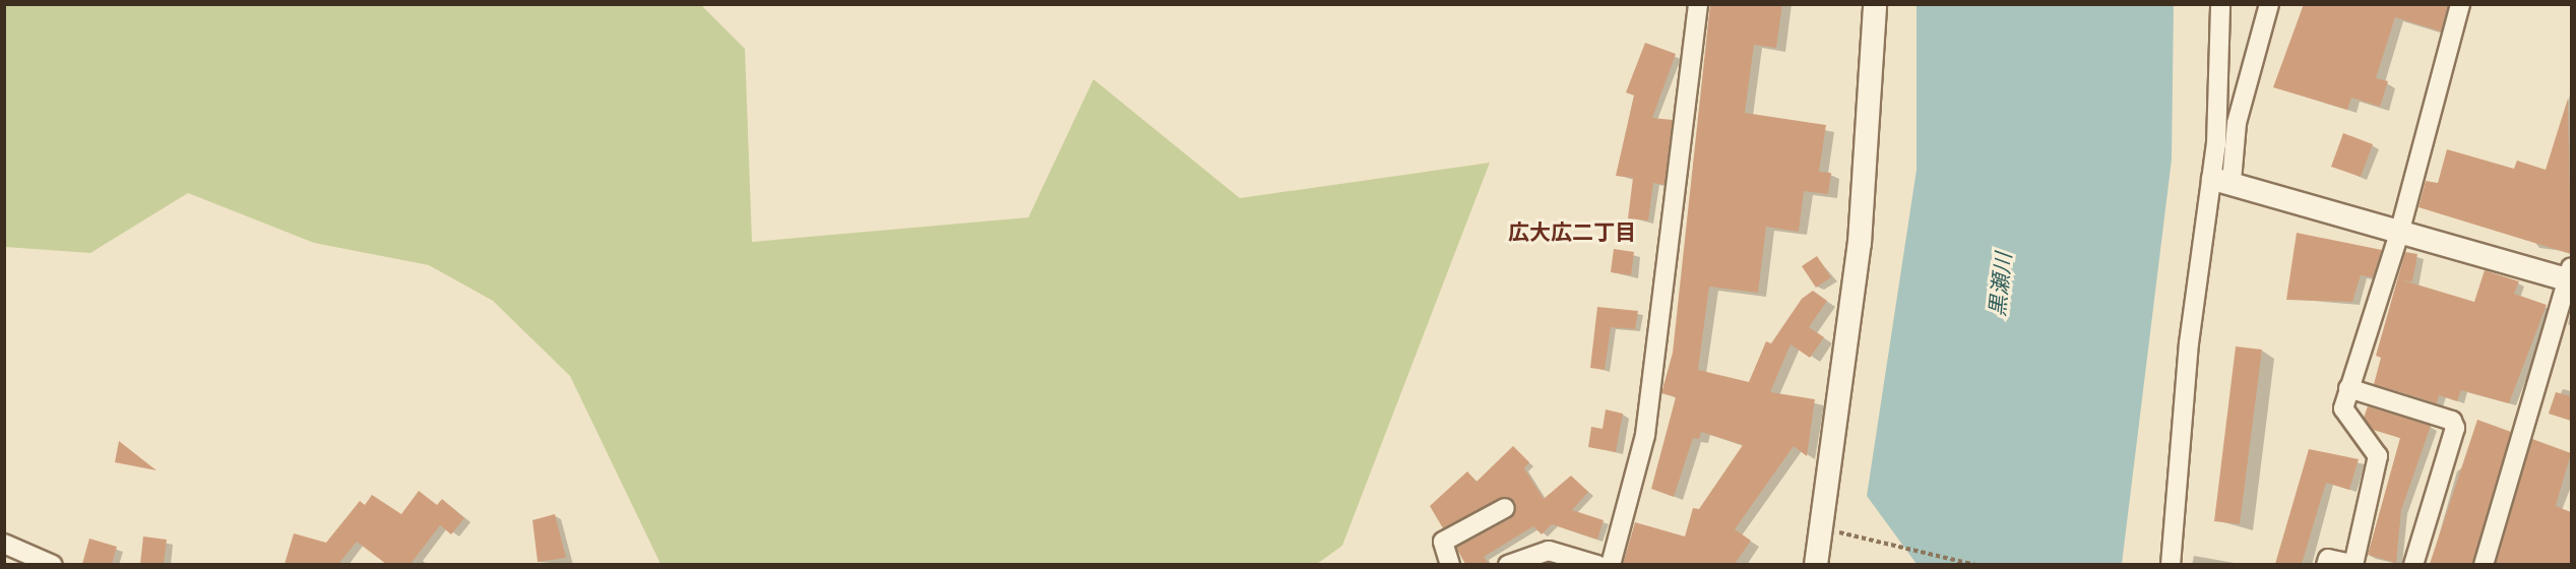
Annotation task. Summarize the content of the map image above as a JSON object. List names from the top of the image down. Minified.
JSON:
{"districts":["広大広二丁目"],"water":["黒瀬川"]}
